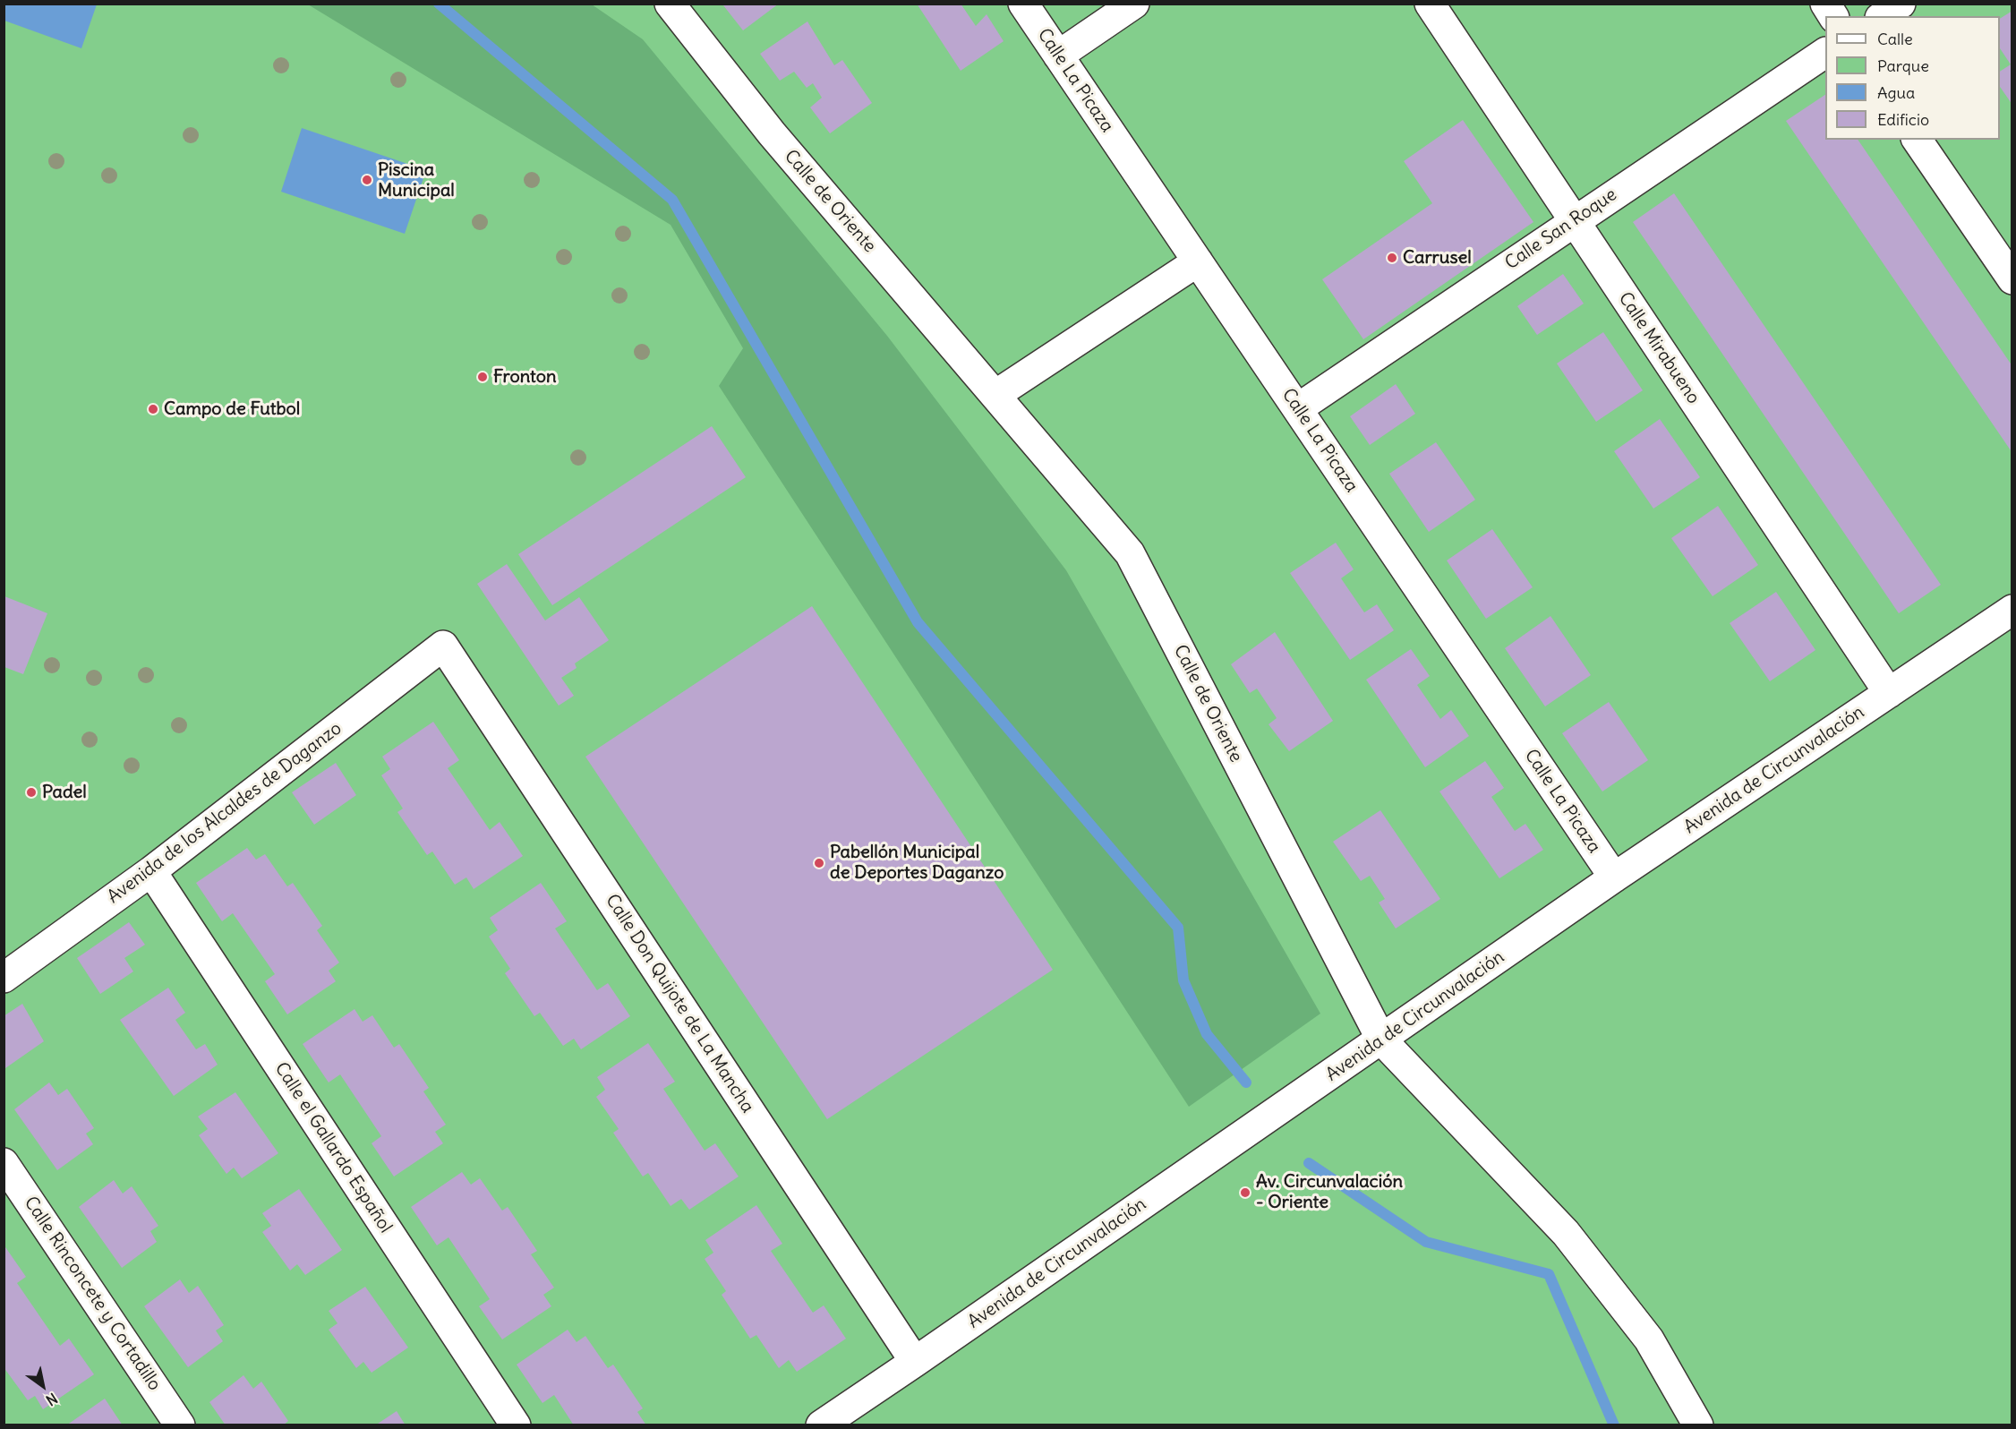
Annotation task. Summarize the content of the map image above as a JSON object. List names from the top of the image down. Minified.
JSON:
{"streets":{"street":["Calle La Picaza","Calle de Oriente","Calle San Roque","Calle Mirabueno","Avenida de Circunvalación","Avenida de los Alcaldes de Daganzo","Calle Don Quijote de La Mancha","Calle el Gallardo Español","Calle Rinconcete y Cortadillo"]},"crossings":[["Calle La Picaza","Calle San Roque"],["Calle La Picaza","Avenida de Circunvalación"],["Calle de Oriente","Avenida de Circunvalación"],["Calle San Roque","Calle Mirabueno"],["Calle Mirabueno","Avenida de Circunvalación"],["Avenida de Circunvalación","Calle Don Quijote de La Mancha"],["Avenida de los Alcaldes de Daganzo","Calle Don Quijote de La Mancha"],["Avenida de los Alcaldes de Daganzo","Calle el Gallardo Español"]],"places":["Piscina Municipal","Carrusel","Fronton","Campo de Futbol","Padel","Pabellón Municipal de Deportes Daganzo","Av. Circunvalación - Oriente"],"legend":["Calle","Parque","Agua","Edificio"],"north":"bottom right"}
